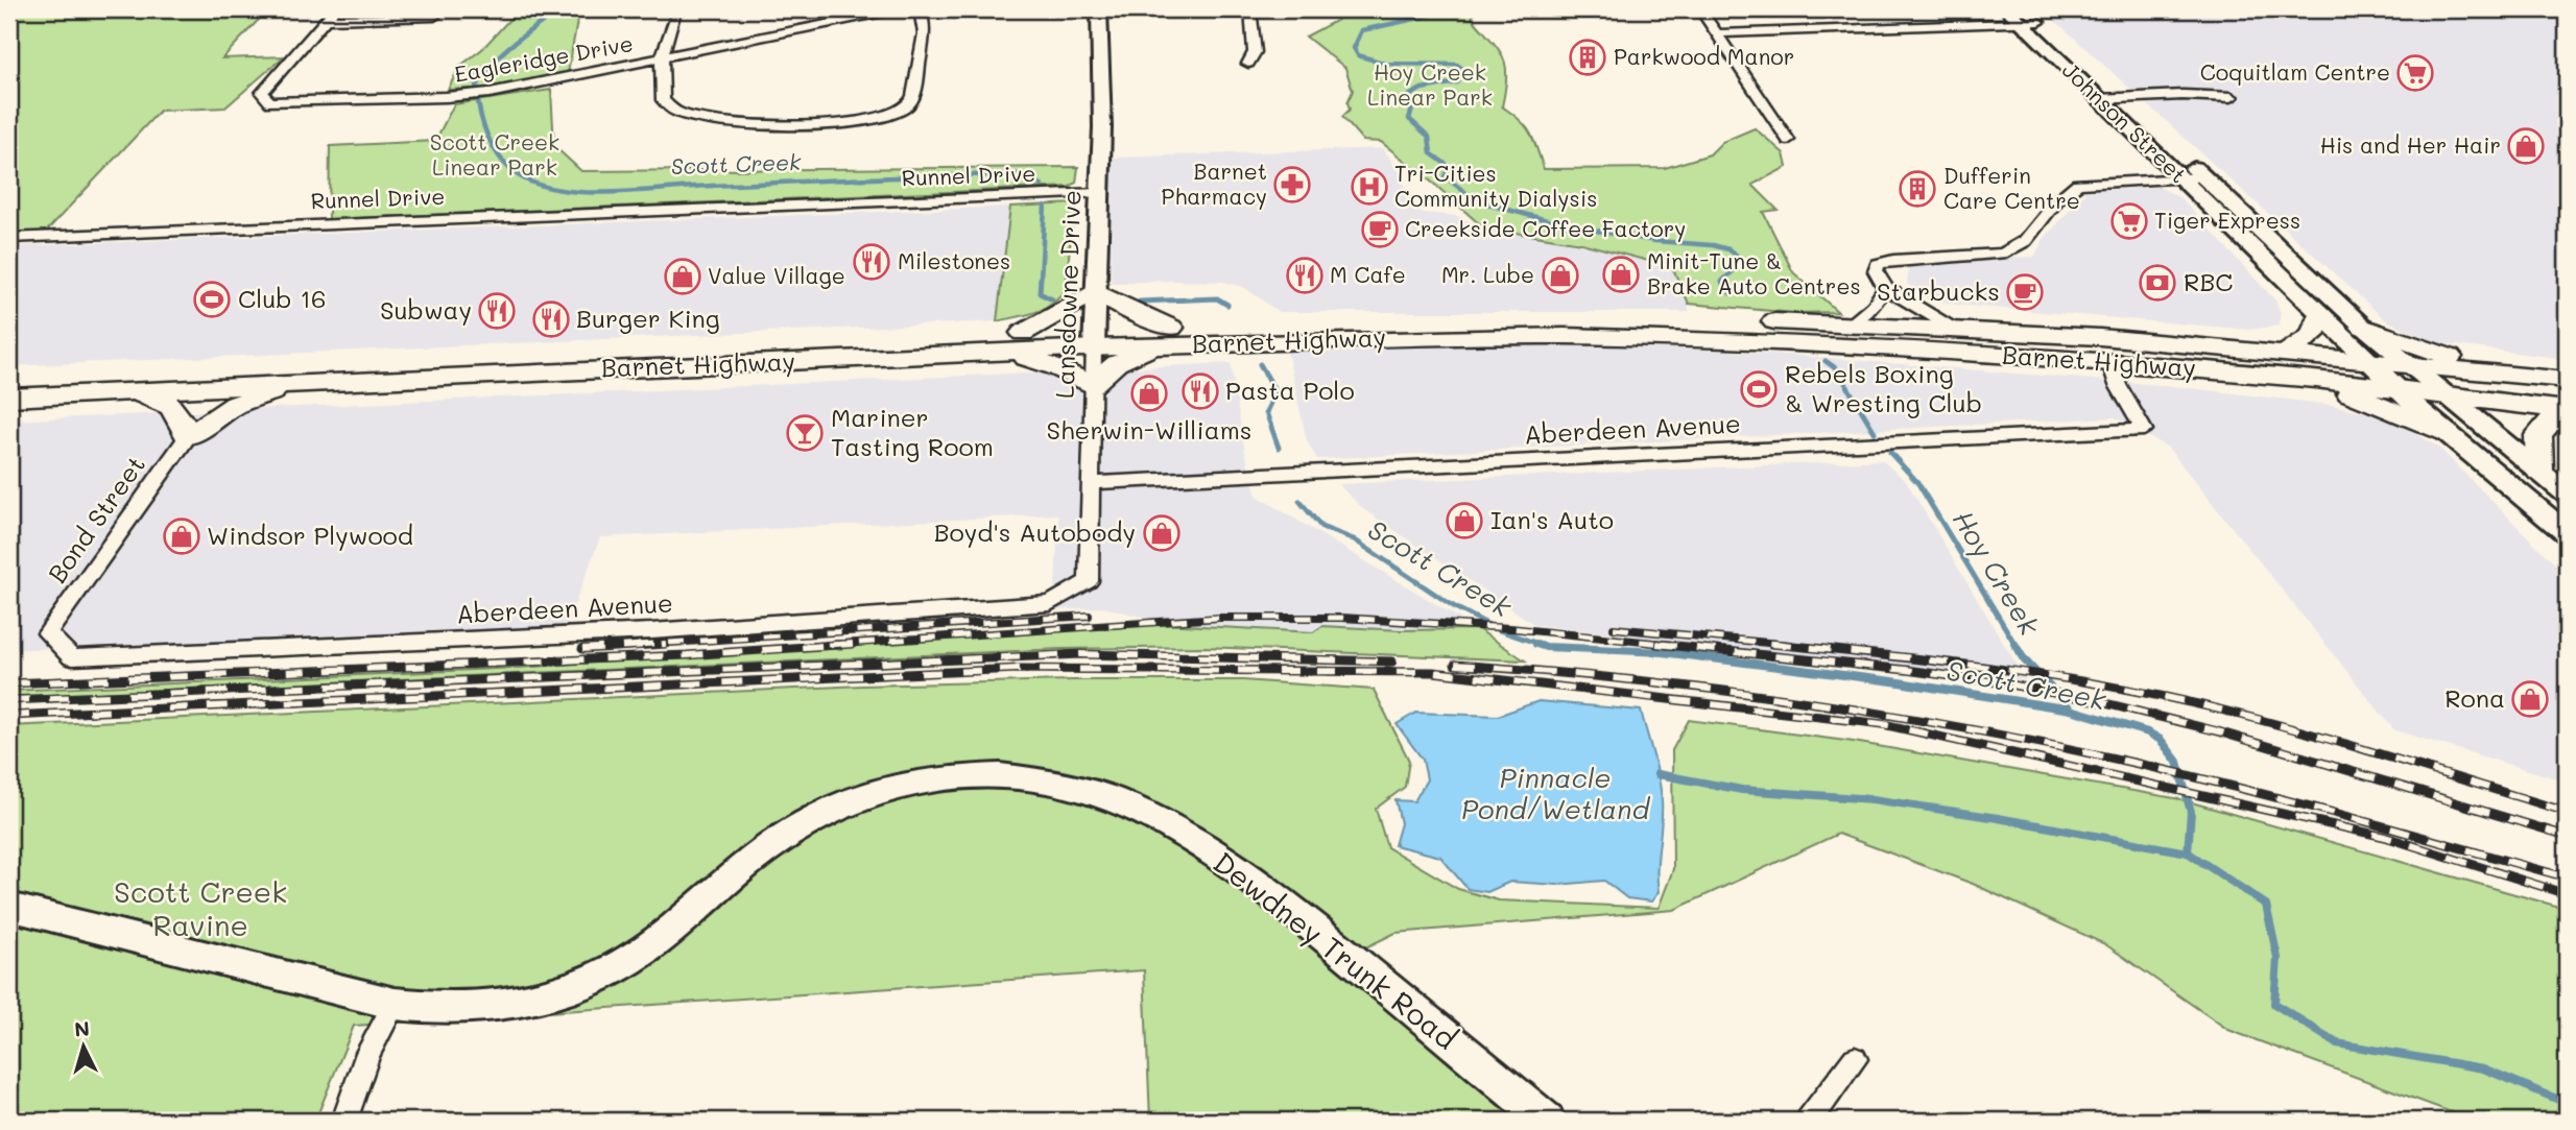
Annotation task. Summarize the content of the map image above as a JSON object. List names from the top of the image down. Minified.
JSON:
{"streets":{"main road":["Johnson Street","Lansdowne Drive","Barnet Highway","Dewdney Trunk Road"],"street":["Eagleridge Drive","Runnel Drive","Aberdeen Avenue","Bond Street"]},"crossings":[["Johnson Street","Barnet Highway"],["Runnel Drive","Lansdowne Drive"],["Lansdowne Drive","Barnet Highway"],["Lansdowne Drive","Aberdeen Avenue"],["Barnet Highway","Aberdeen Avenue"],["Aberdeen Avenue","Bond Street"]],"water":["Scott Creek","Hoy Creek","Pinnacle Pond/Wetland"],"parks":["Hoy Creek Linear Park","Scott Creek Linear Park","Scott Creek Ravine"],"places":{"building":["Parkwood Manor","Dufferin Care Centre"],"supermarket":["Coquitlam Centre","Tiger Express"],"shop":["His and Her Hair","Minit-Tune & Brake Auto Centres","Mr. Lube","Value Village","Sherwin-Williams","Ian's Auto","Boyd's Autobody","Windsor Plywood","Rona"],"pharmacy":["Barnet Pharmacy"],"hospital":["Tri-Cities Community Dialysis"],"cafe":["Creekside Coffee Factory","Starbucks"],"restaurant":["Milestones","M Cafe","Subway","Burger King","Pasta Polo"],"bank":["RBC"],"sports":["Club 16","Rebels Boxing & Wresting Club"],"bar":["Mariner Tasting Room"]},"north":"top"}
